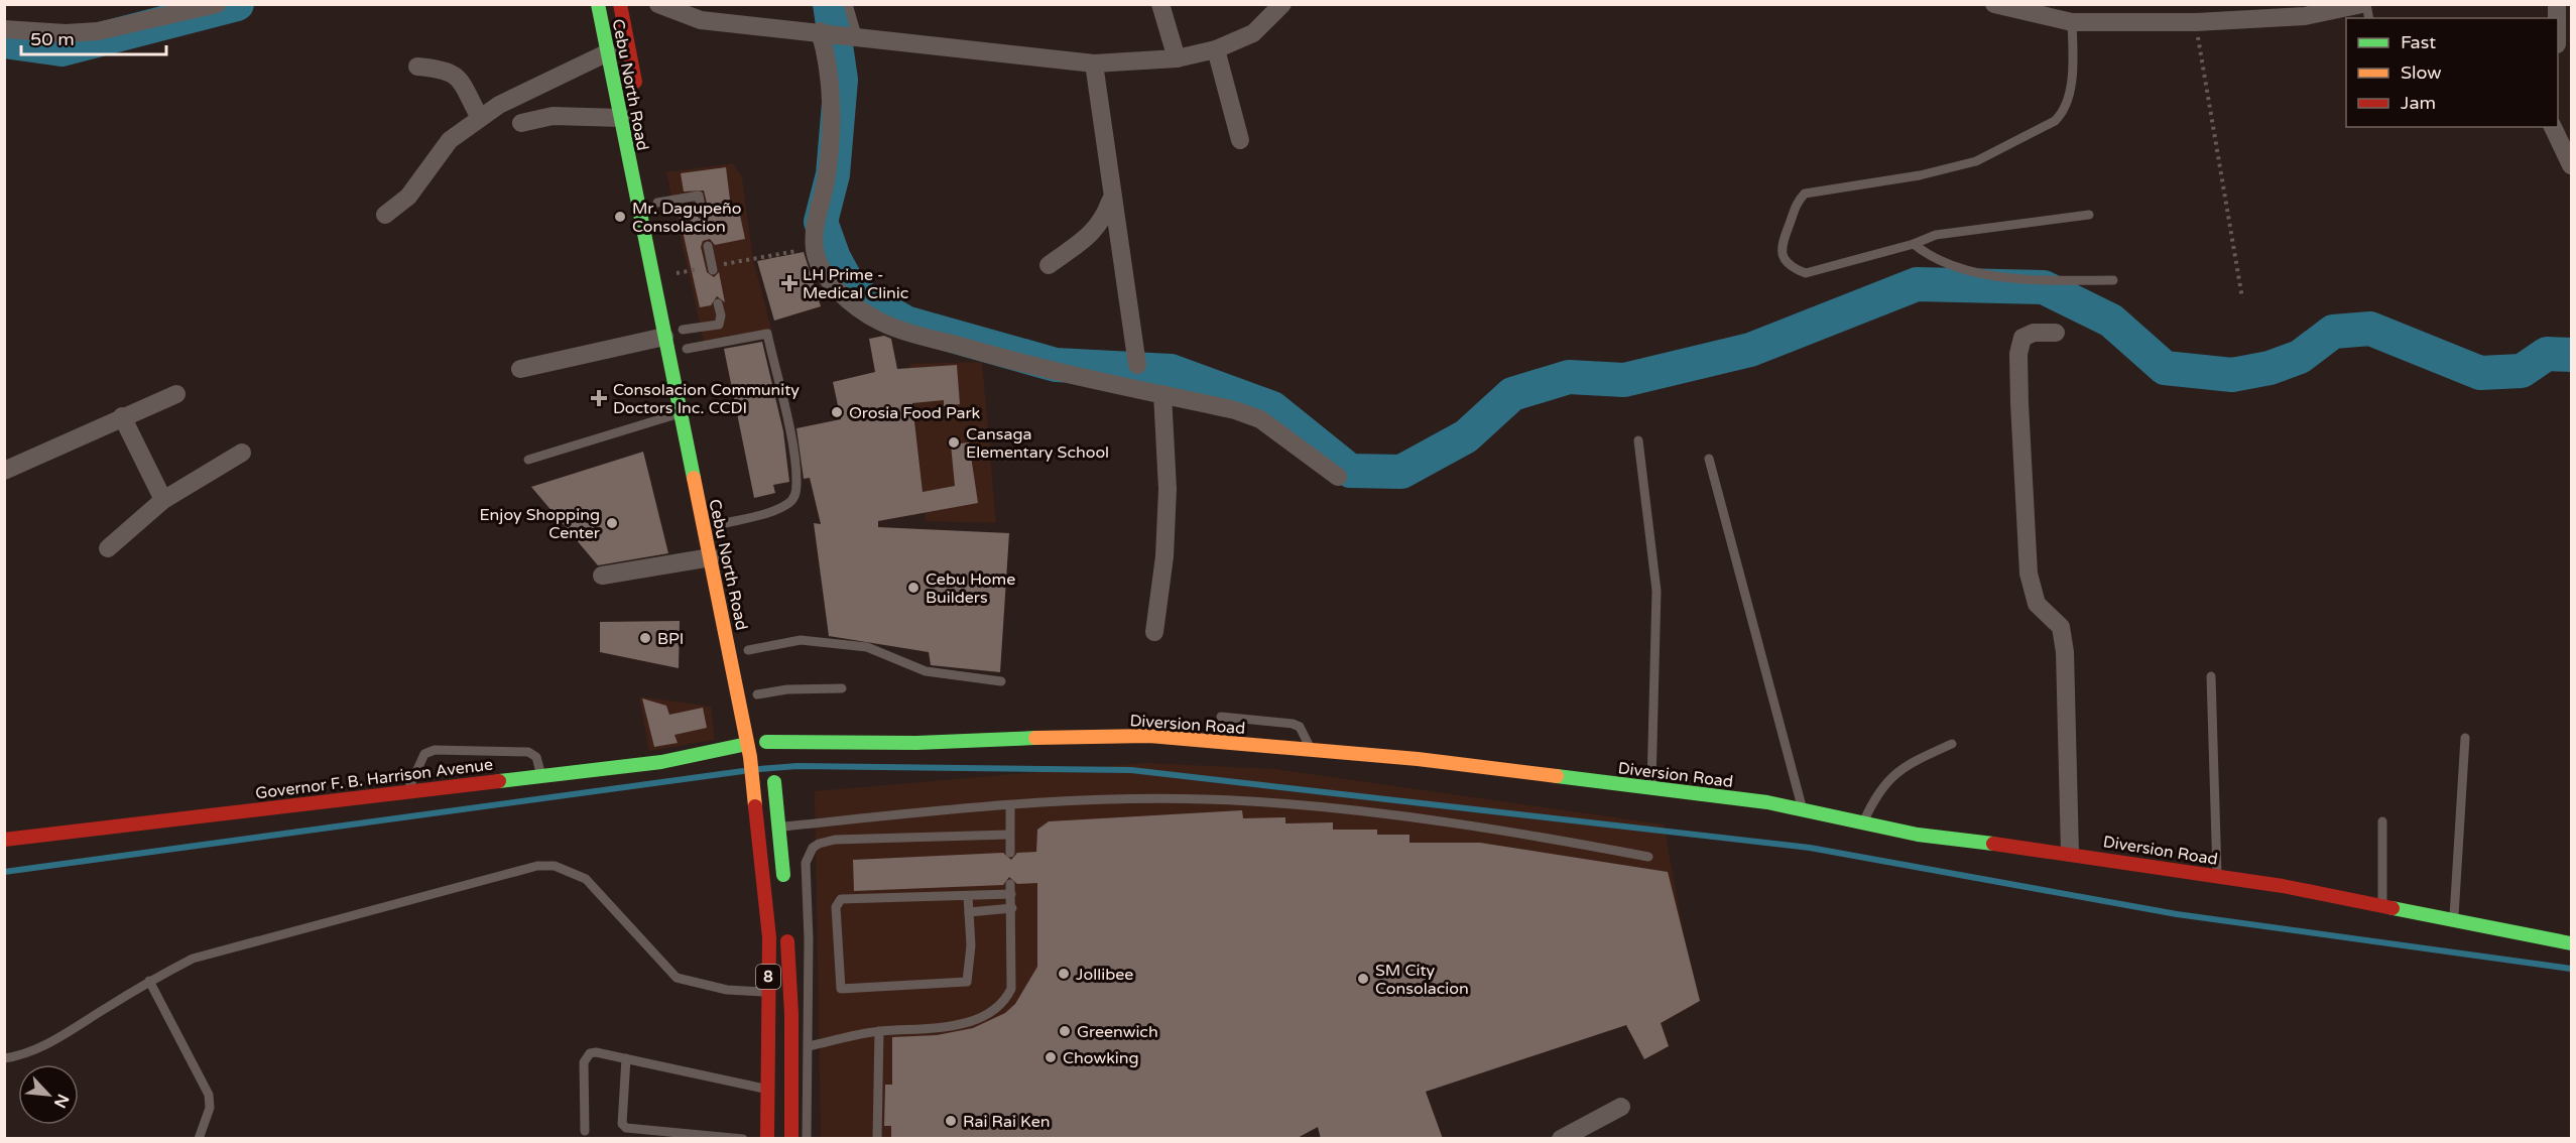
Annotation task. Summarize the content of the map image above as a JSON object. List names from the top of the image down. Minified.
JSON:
{"streets":{"street":["Cebu North Road","Diversion Road","Governor F. B. Harrison Avenue","8"]},"crossings":[["Cebu North Road","Governor F. B. Harrison Avenue"]],"places":{"other":["Mr. Dagupeño Consolacion","Orosia Food Park","Cansaga Elementary School","Enjoy Shopping Center","Cebu Home Builders","BPI","Jollibee","SM City Consolacion","Greenwich","Chowking","Rai Rai Ken"],"health":["LH Prime - Medical Clinic","Consolacion Community Doctors Inc. CCDI"]},"legend":["Fast","Slow","Jam"],"scale_bar":"50 m","north":"bottom right"}
